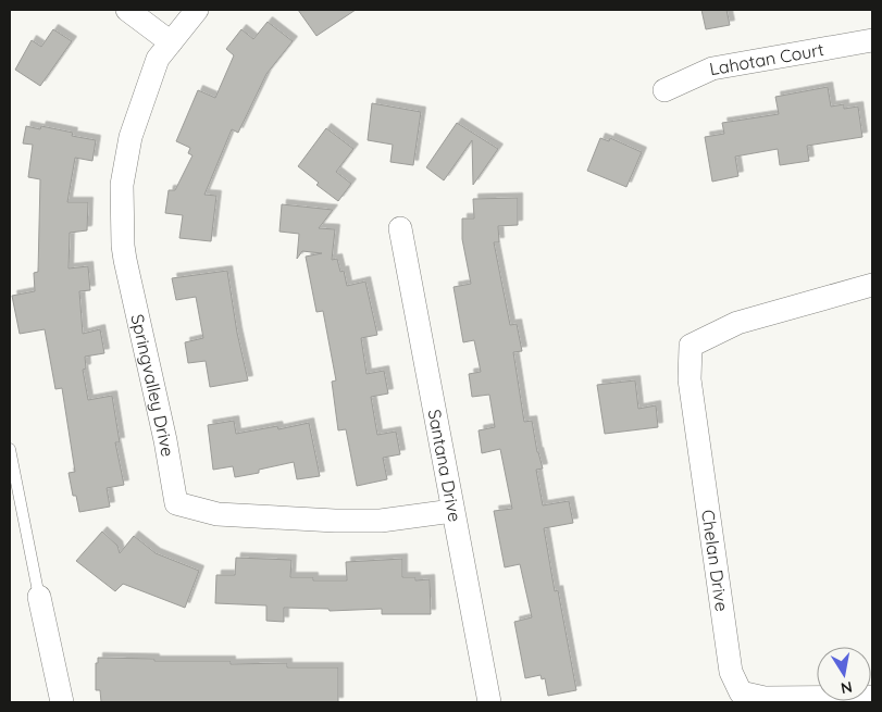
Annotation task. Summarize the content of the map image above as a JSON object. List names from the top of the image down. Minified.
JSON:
{"streets":{"street":["Lahotan Court","Springvalley Drive","Santana Drive","Chelan Drive"]},"crossings":[["Springvalley Drive","Santana Drive"]],"north":"bottom"}
